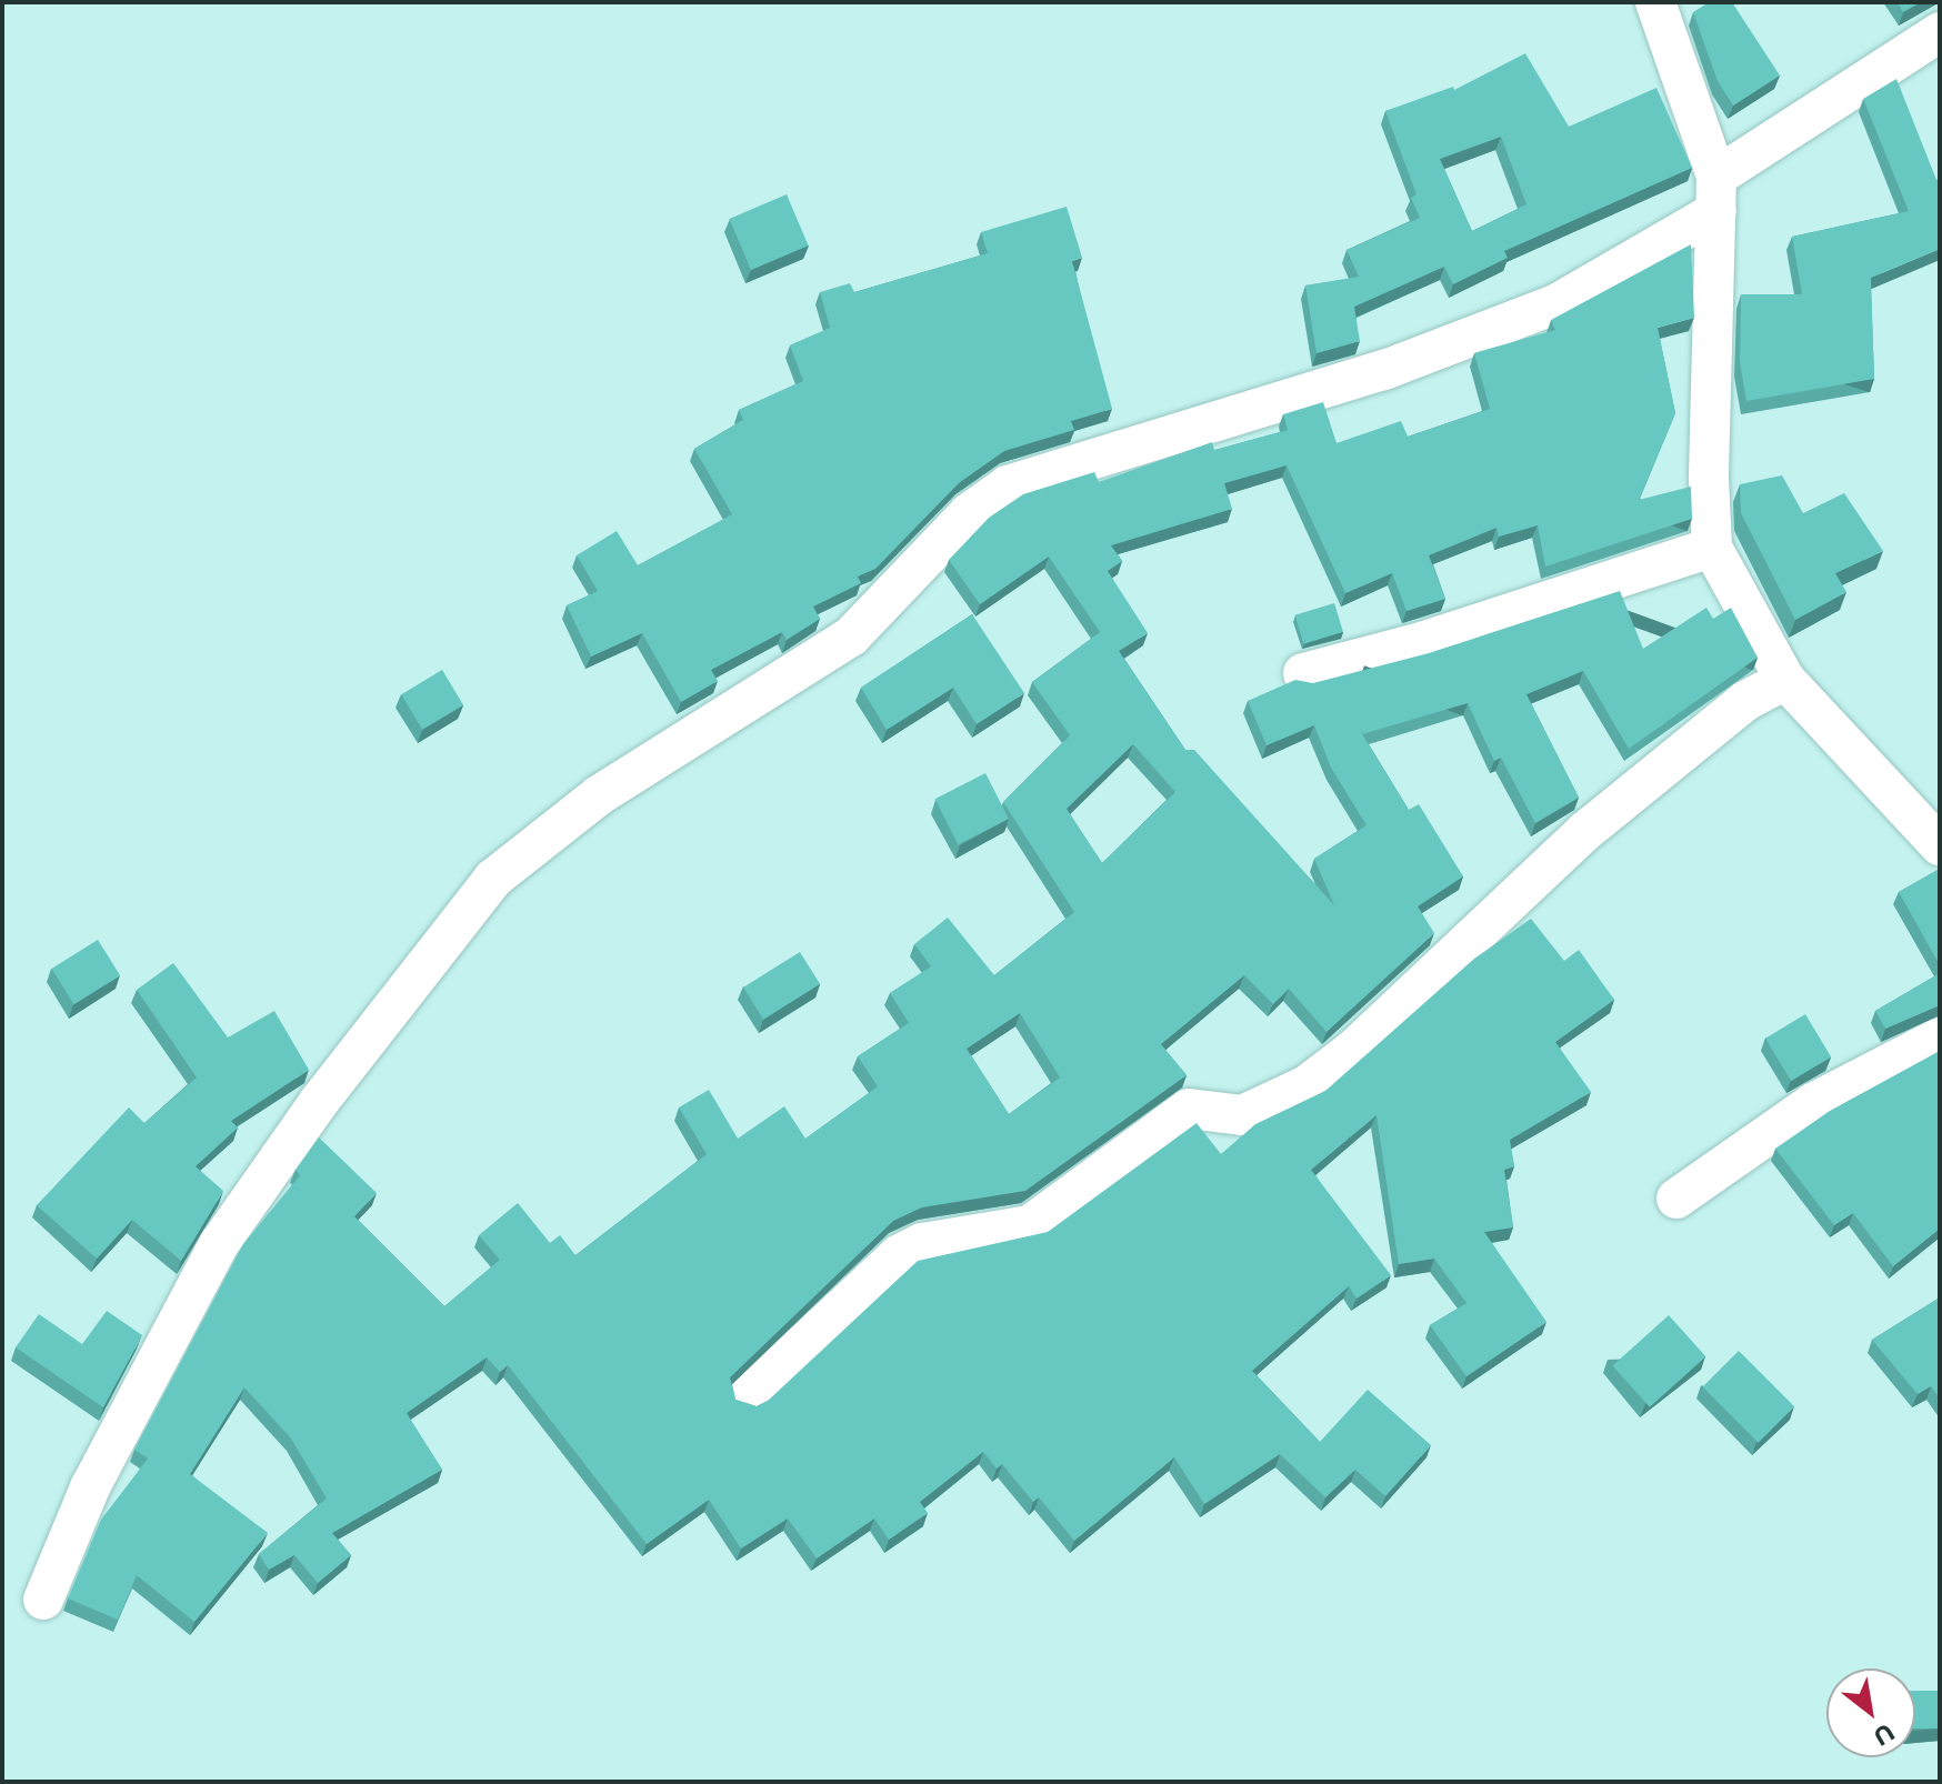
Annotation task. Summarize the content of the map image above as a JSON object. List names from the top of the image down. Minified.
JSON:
{"north":"bottom right"}
